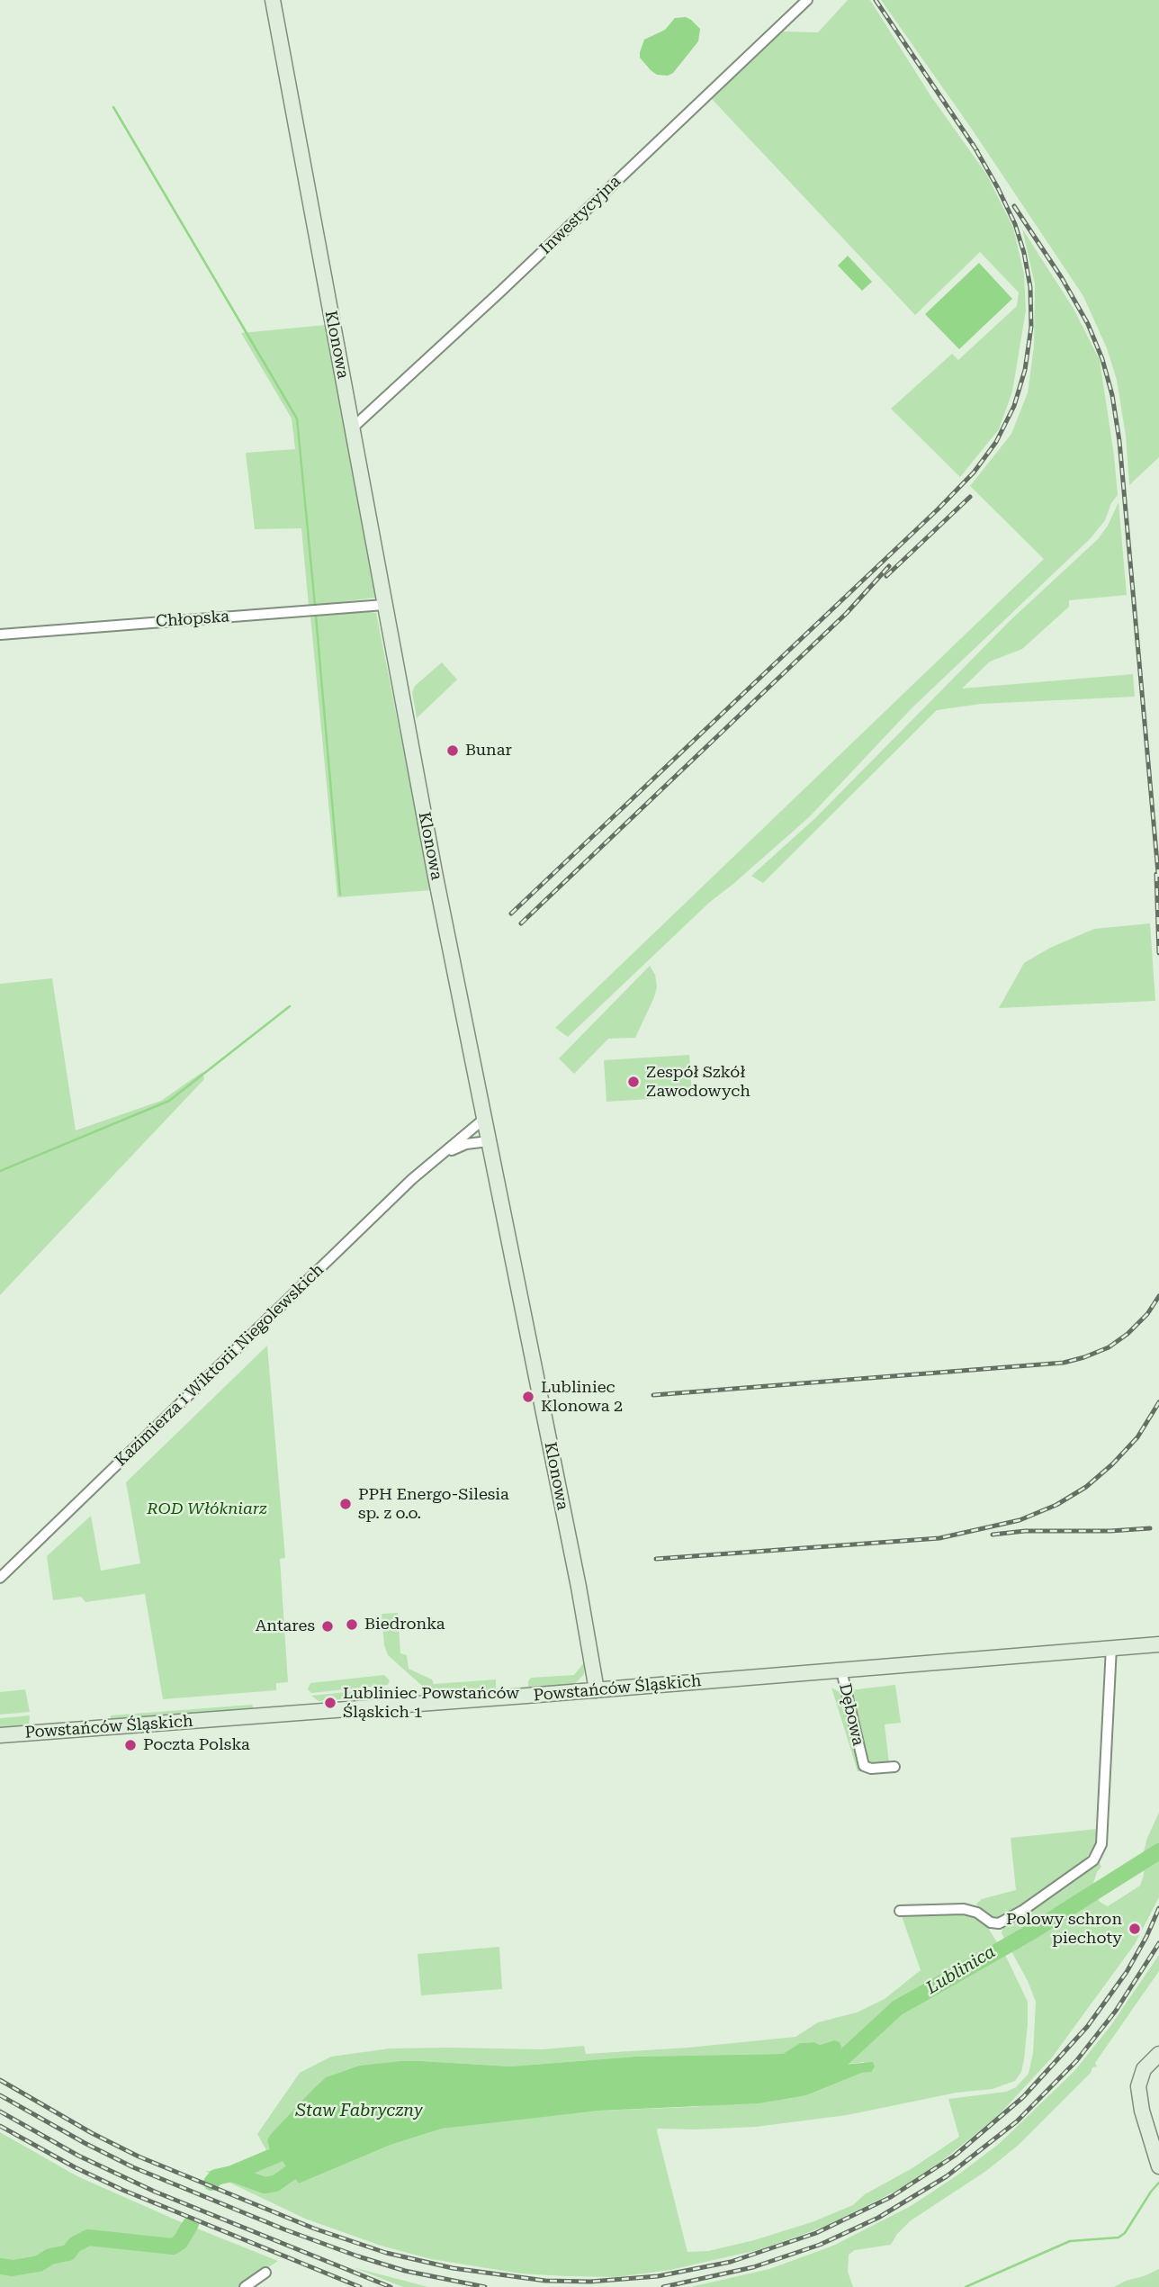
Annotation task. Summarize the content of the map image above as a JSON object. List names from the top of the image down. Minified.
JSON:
{"streets":{"street":["Inwestycyjna","Klonowa","Chłopska","Kazimierza i Wiktorii Niegolewskich","Powstańców Śląskich","Dębowa"]},"crossings":[["Inwestycyjna","Klonowa"],["Klonowa","Chłopska"],["Klonowa","Kazimierza i Wiktorii Niegolewskich"],["Klonowa","Powstańców Śląskich"],["Powstańców Śląskich","Dębowa"]],"water":["Lublinica","Staw Fabryczny"],"parks":["ROD Włókniarz"],"places":["Bunar","Zespół Szkół Zawodowych","Lubliniec Klonowa 2","PPH Energo-Silesia sp. z o.o.","Biedronka","Antares","Lubliniec Powstańców Śląskich 1","Poczta Polska","Polowy schron piechoty"]}
